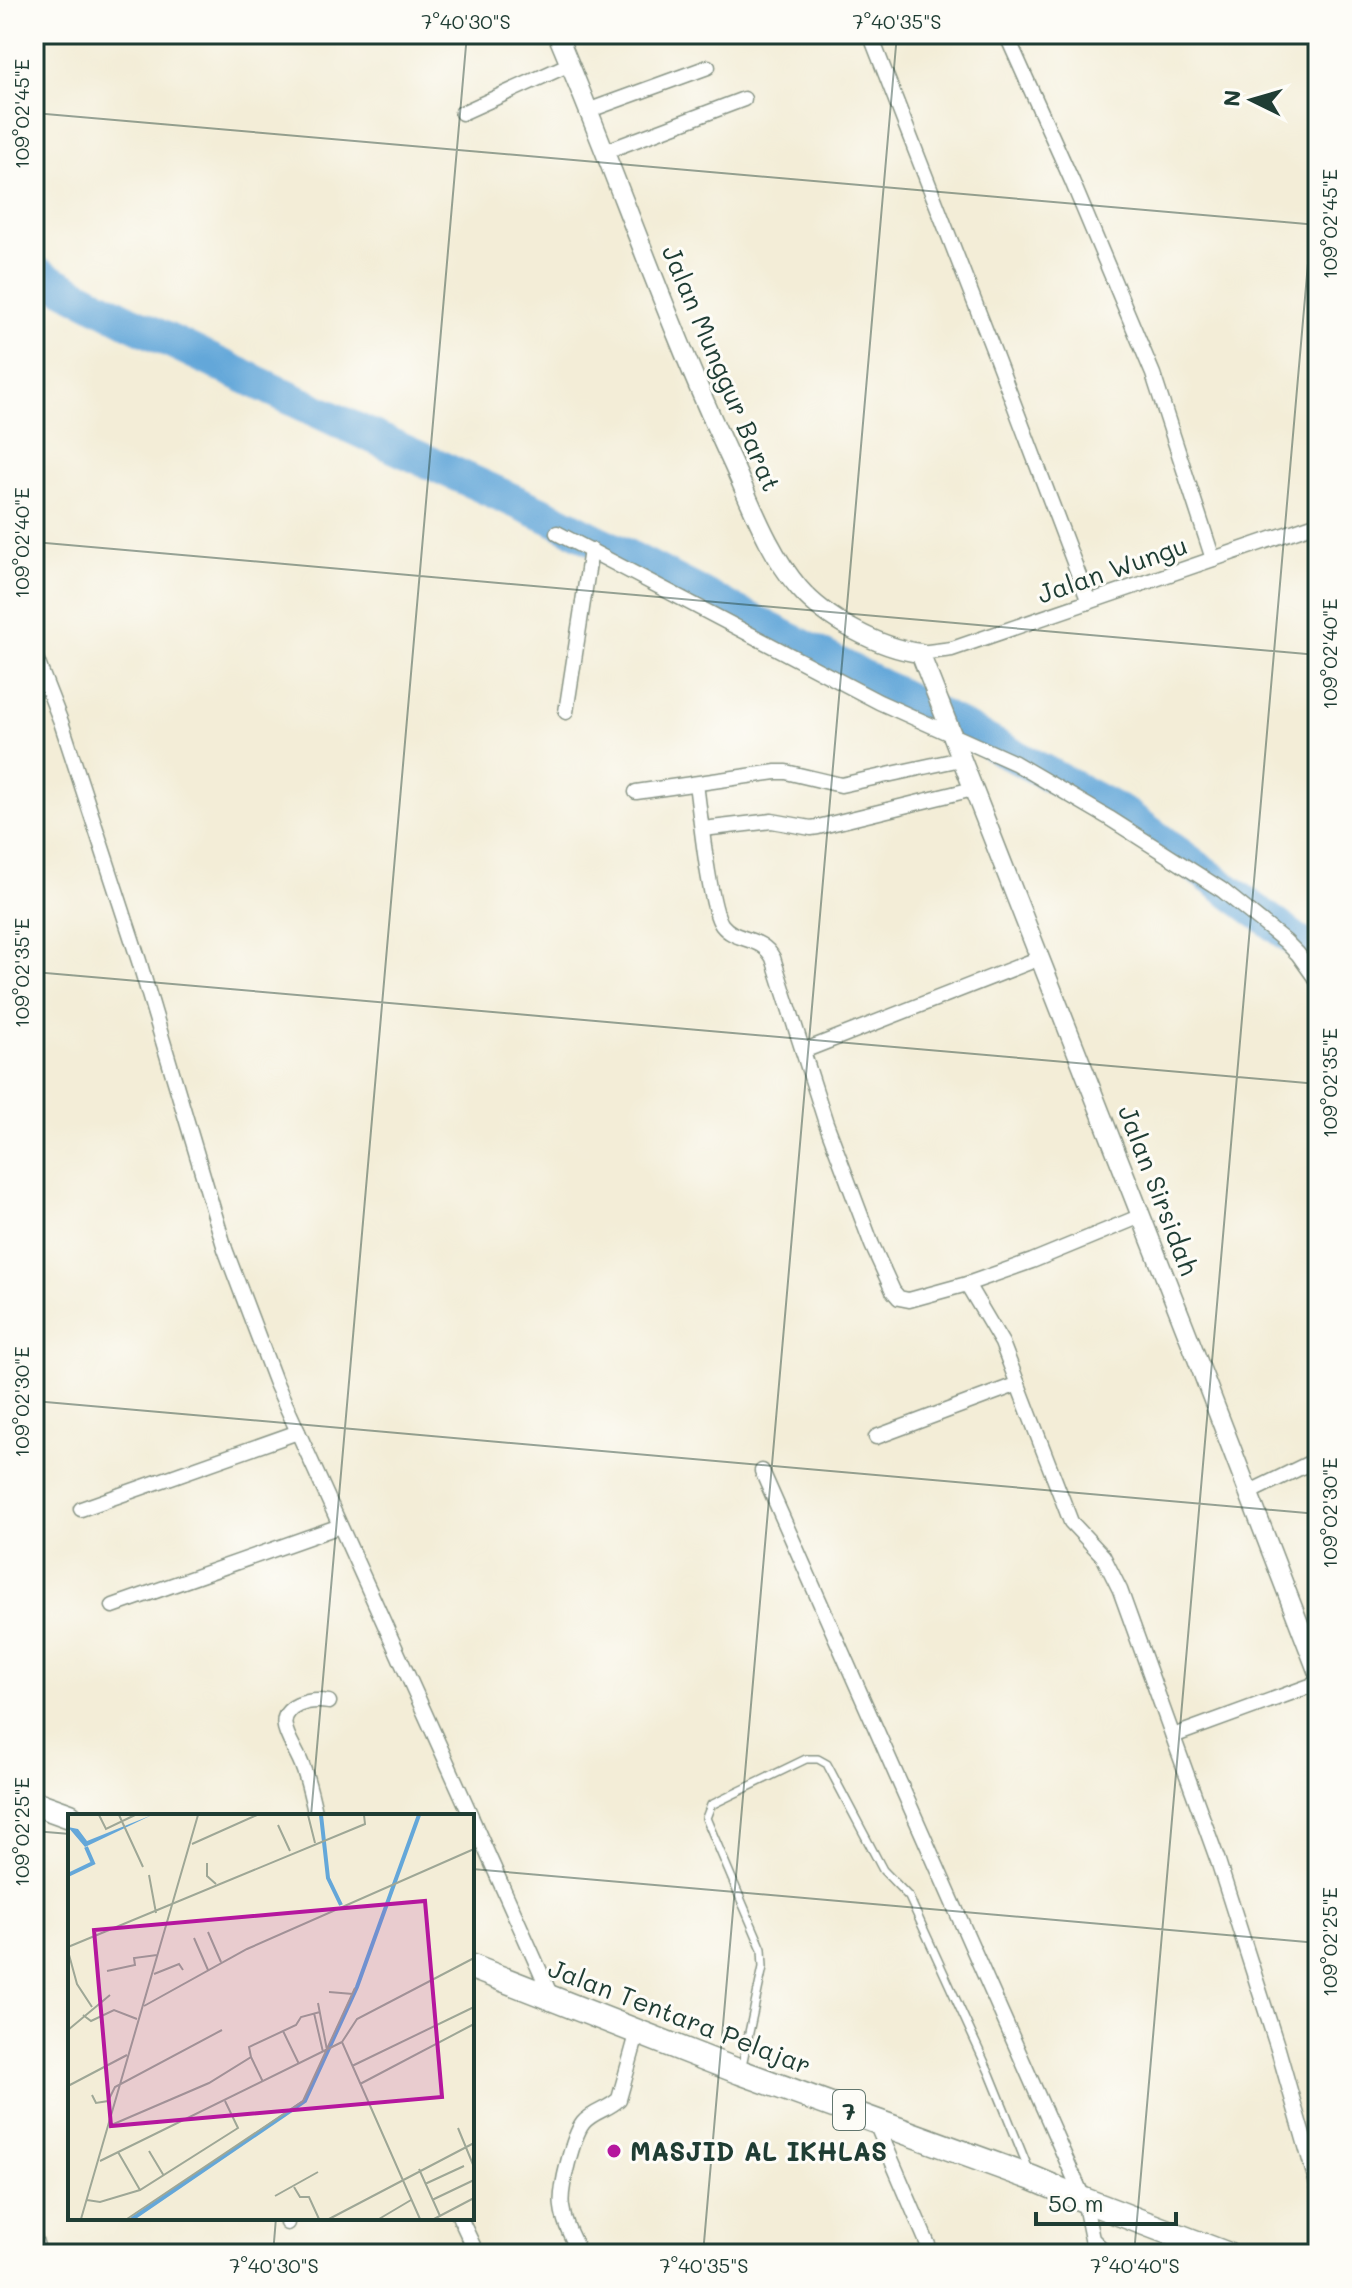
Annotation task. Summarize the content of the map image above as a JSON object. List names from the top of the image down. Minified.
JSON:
{"streets":{"highway":["Jalan Tentara Pelajar","7"],"street":["Jalan Munggur Barat","Jalan Wungu","Jalan Sirsidah"]},"crossings":[["Jalan Munggur Barat","Jalan Wungu"],["Jalan Munggur Barat","Jalan Sirsidah"],["Jalan Wungu","Jalan Sirsidah"]],"places":["MASJID AL IKHLAS"],"scale_bar":"50 m","north":"left","coordinates":["7°40'30\"S","7°40'35\"S","109°02'45\"E","109°02'40\"E","109°02'35\"E","109°02'30\"E","109°02'25\"E","7°40'40\"S"]}
